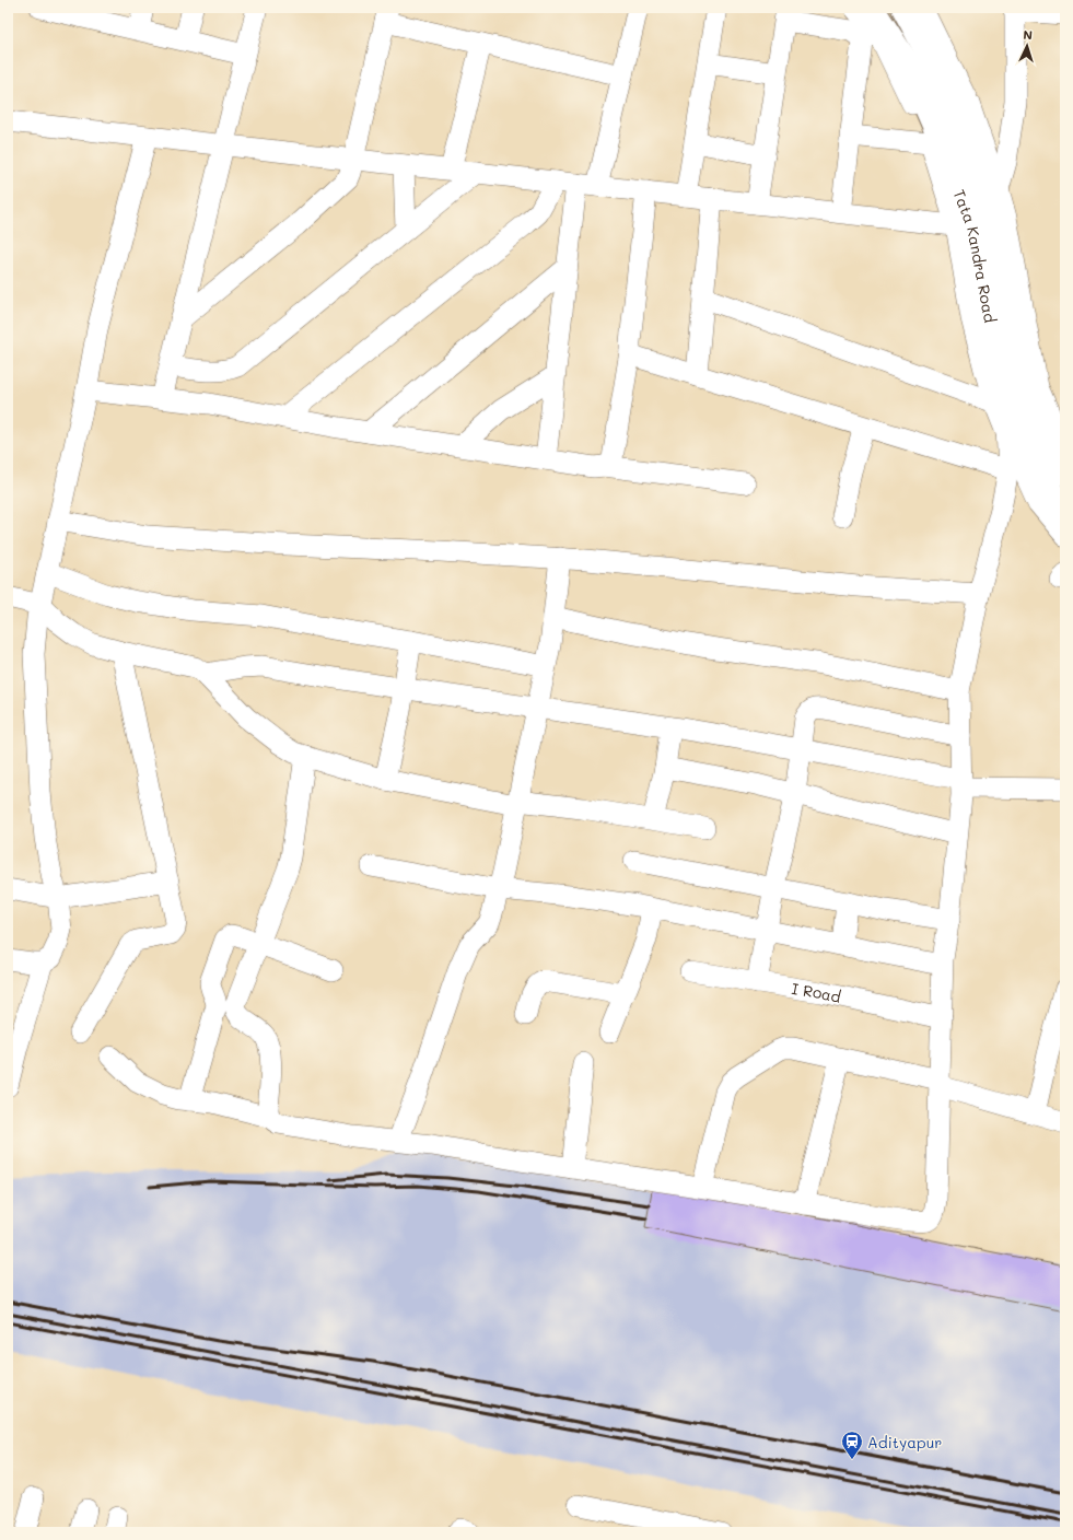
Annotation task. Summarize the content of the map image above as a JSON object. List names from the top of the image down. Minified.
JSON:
{"streets":{"main road":["Tata Kandra Road"],"street":["I Road"]},"places":{"station":["Adityapur"]},"north":"top"}
